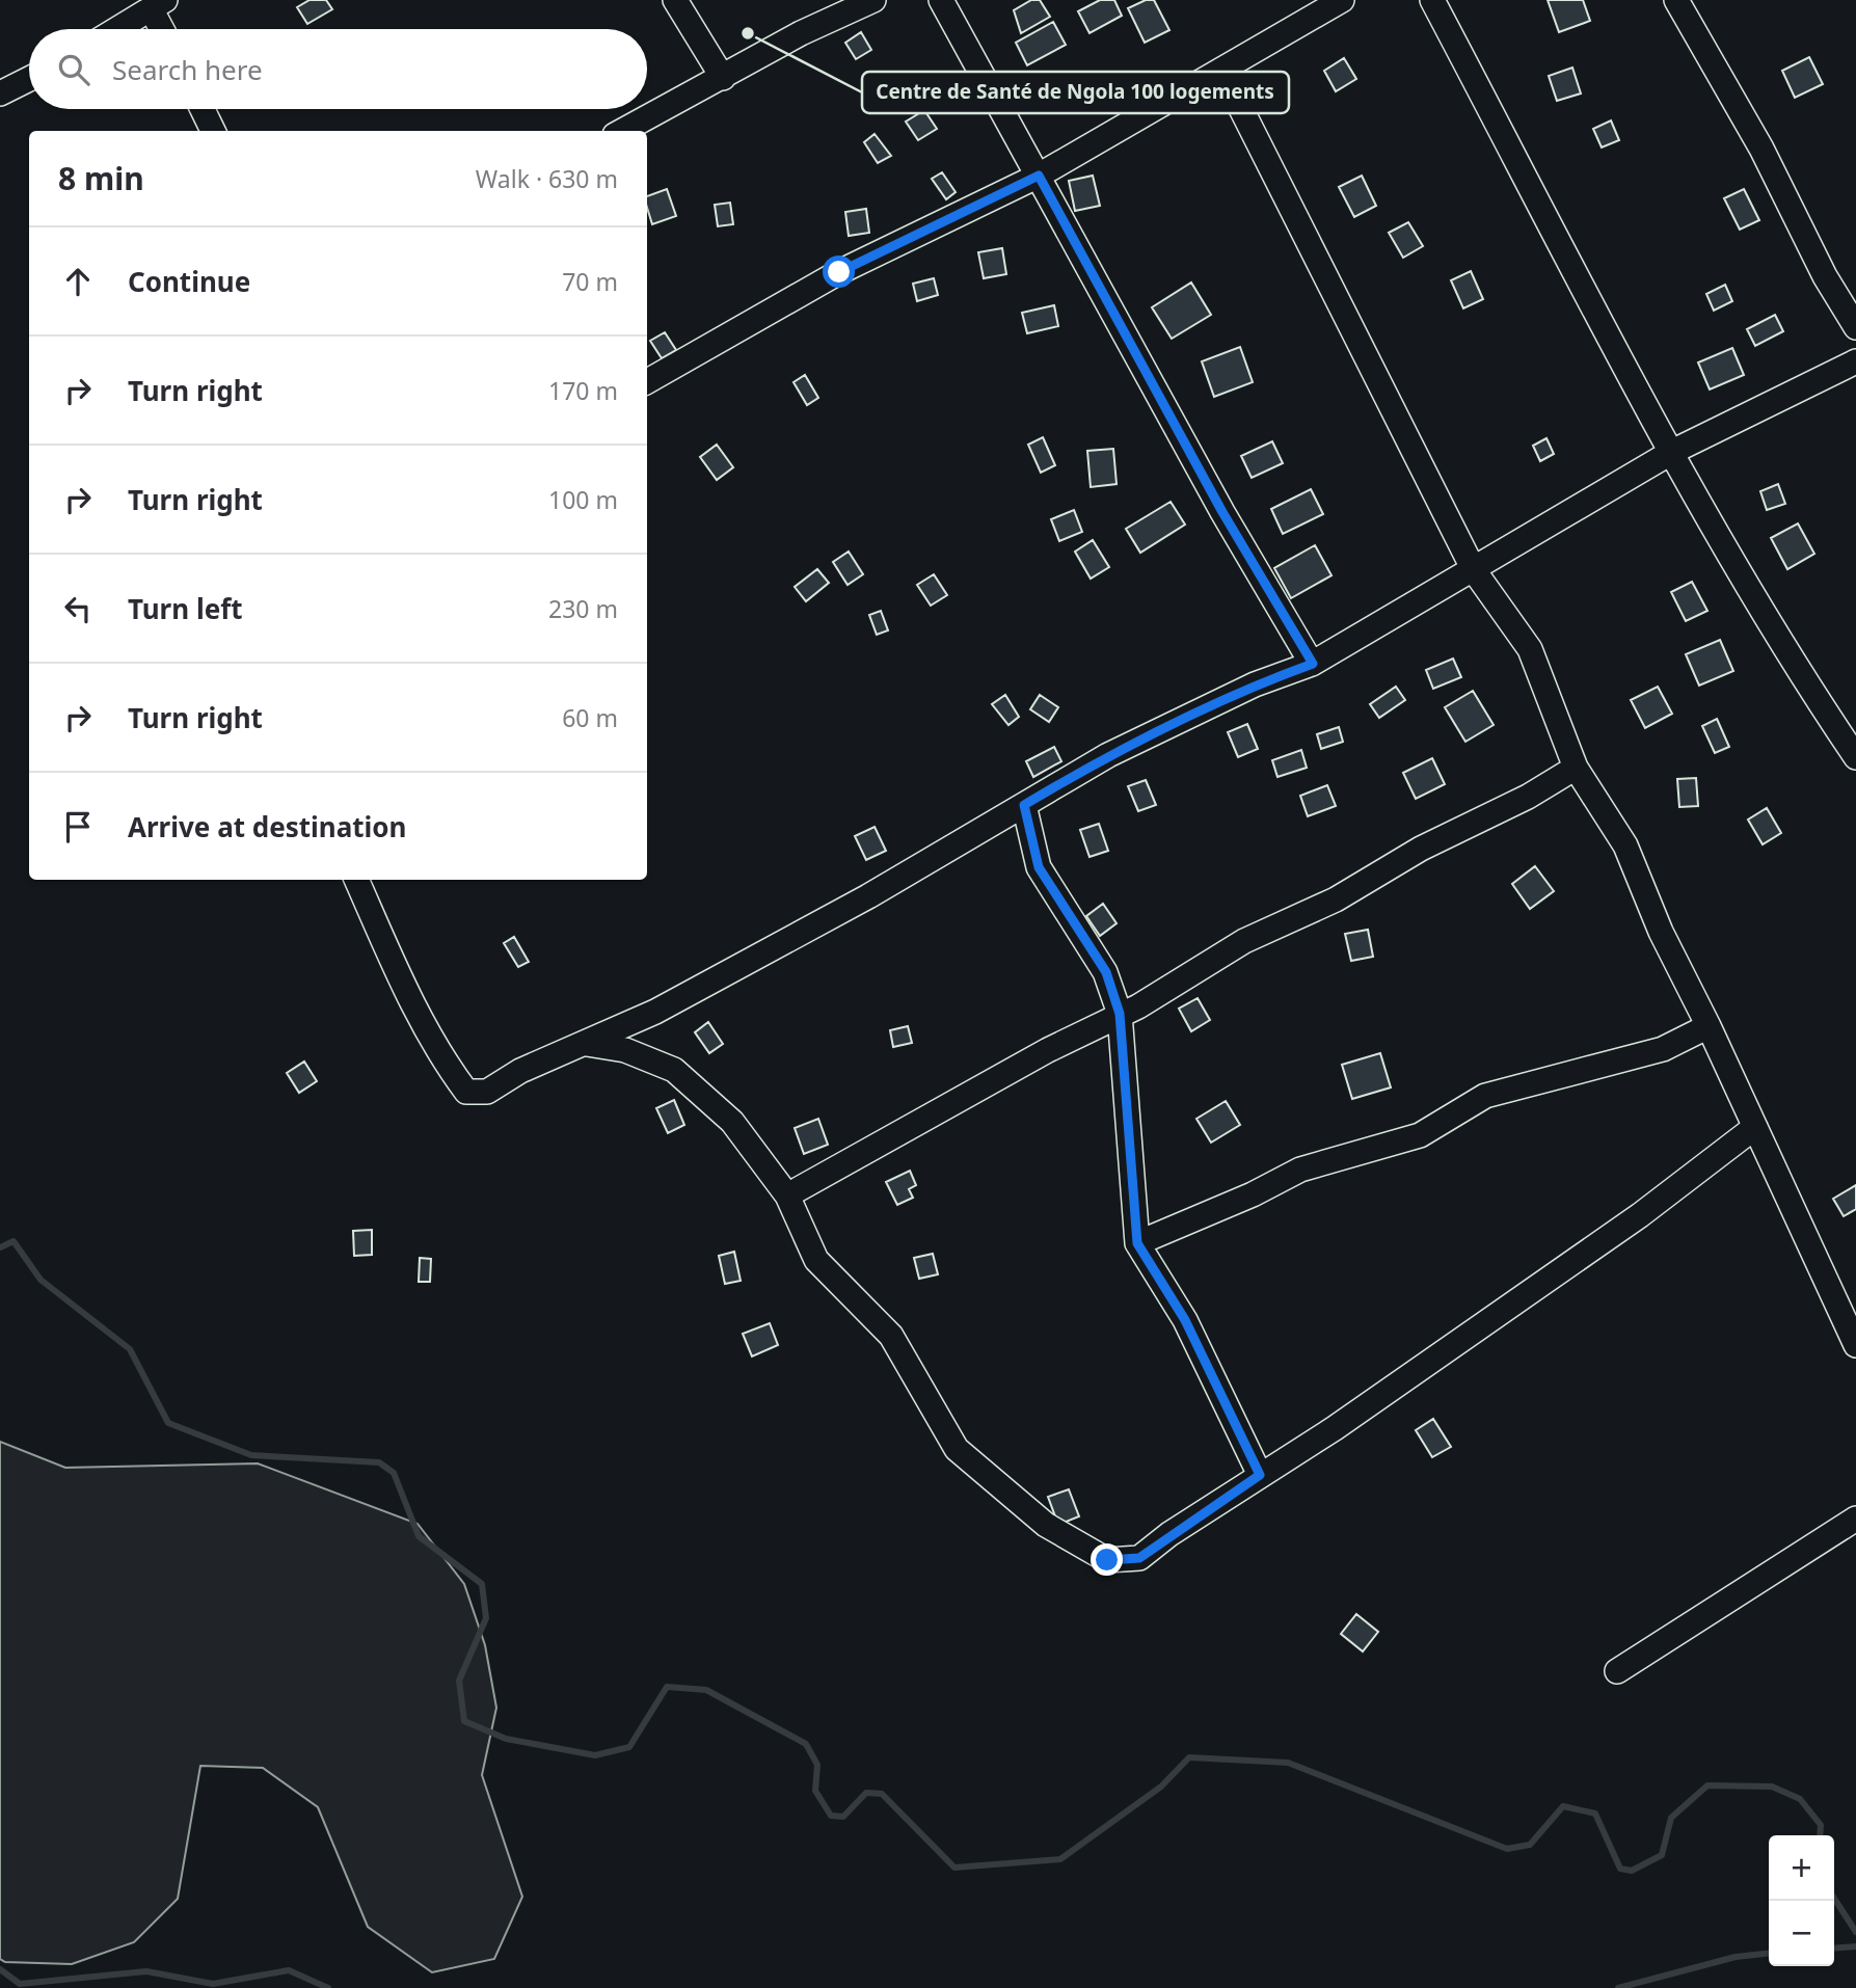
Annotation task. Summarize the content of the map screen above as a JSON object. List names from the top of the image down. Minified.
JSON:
{"places":["Centre de Santé de Ngola 100 logements"],"page":{"search":"Search here","heading":["8 min","Walk · 630 m"],"list":[["Continue","70 m"],["Turn right","170 m"],["Turn right","100 m"],["Turn left","230 m"],["Turn right","60 m"],"Arrive at destination"],"map_buttons":["+","−"]}}
